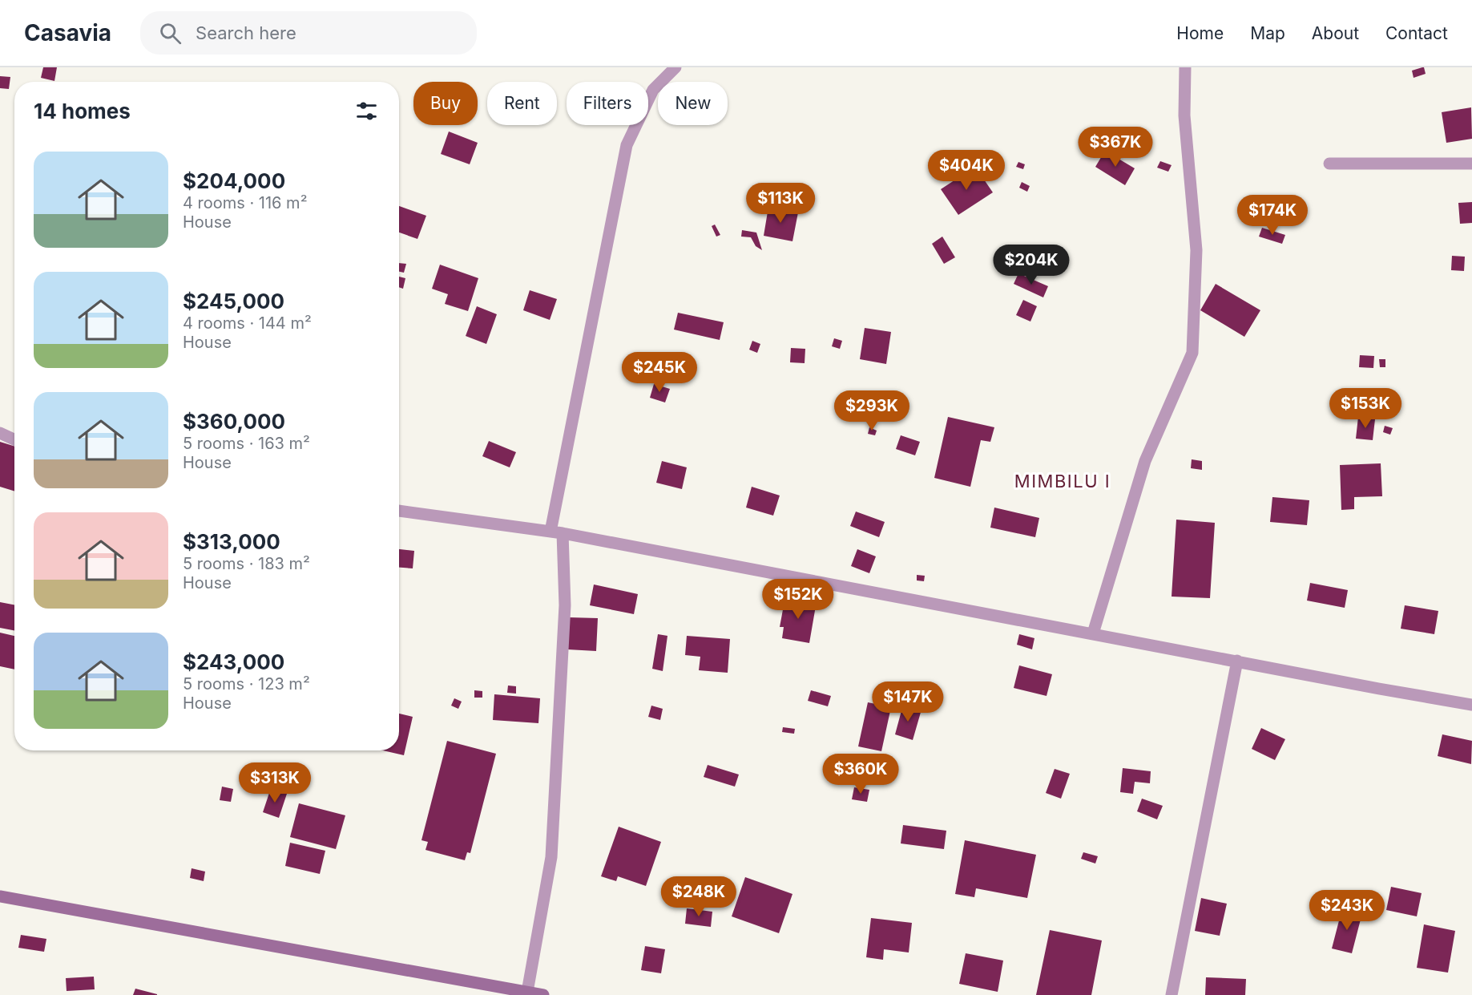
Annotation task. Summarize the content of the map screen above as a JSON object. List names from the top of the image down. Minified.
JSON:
{"districts":["MIMBILU I"],"page":{"header":"Casavia","search":"Search here","nav":["Home","Map","About","Contact"],"chip":["Buy","Rent","Filters","New"],"heading":"14 homes","price":["$367K","$404K","$113K","$174K","$204K","$245K","$153K","$293K","$152K","$147K","$360K","$313K","$248K","$243K"],"list":[{"name":"$204,000","note":"4 rooms · 116 m² · House"},{"name":"$245,000","note":"4 rooms · 144 m² · House"},{"name":"$360,000","note":"5 rooms · 163 m² · House"},{"name":"$313,000","note":"5 rooms · 183 m² · House"},{"name":"$243,000","note":"5 rooms · 123 m² · House"}]}}
